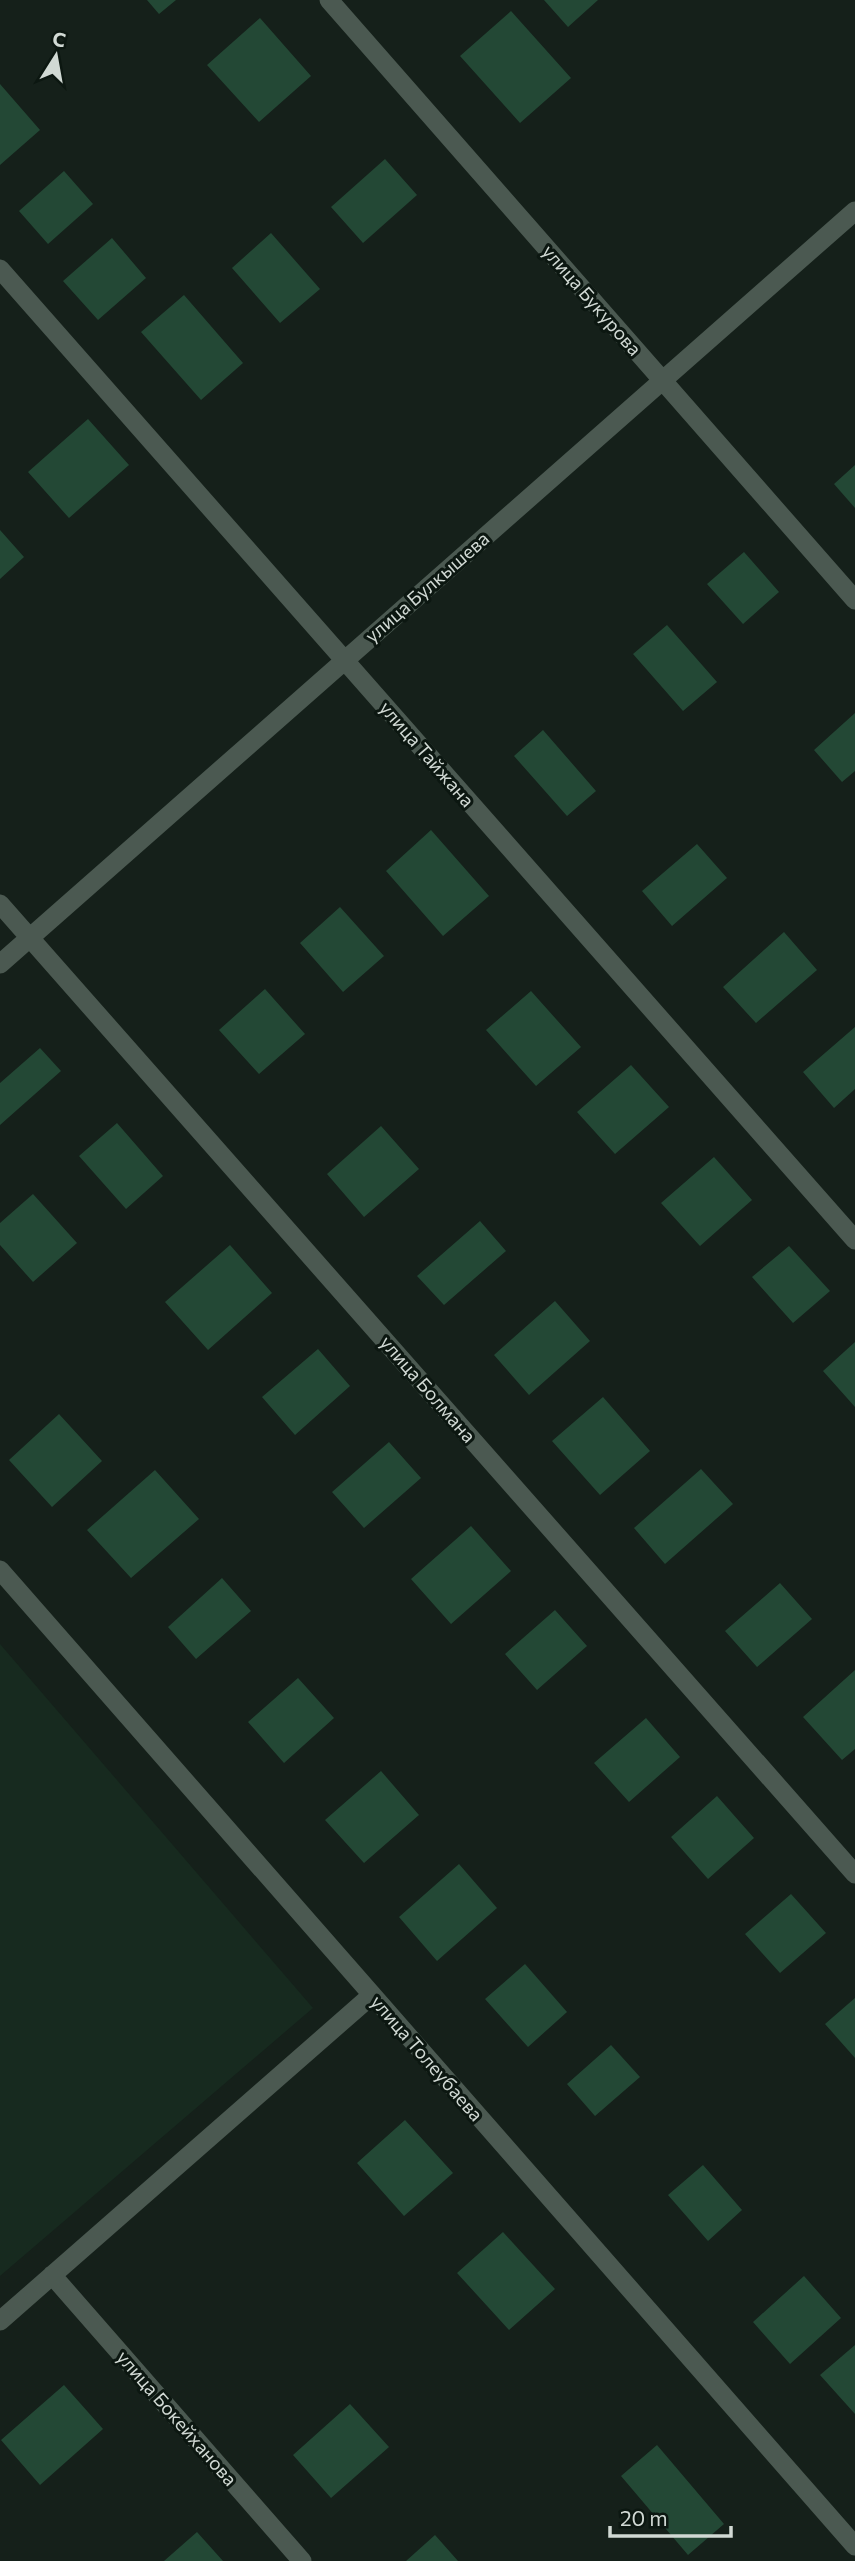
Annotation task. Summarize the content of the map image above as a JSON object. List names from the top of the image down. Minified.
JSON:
{"streets":{"street":["улица Букурова","улица Булкышева","улица Тайжана","улица Болмана","улица Толеубаева","улица Бокейханова"]},"crossings":[["улица Букурова","улица Булкышева"],["улица Булкышева","улица Тайжана"],["улица Булкышева","улица Болмана"]],"scale_bar":"20 m","north":"top"}
